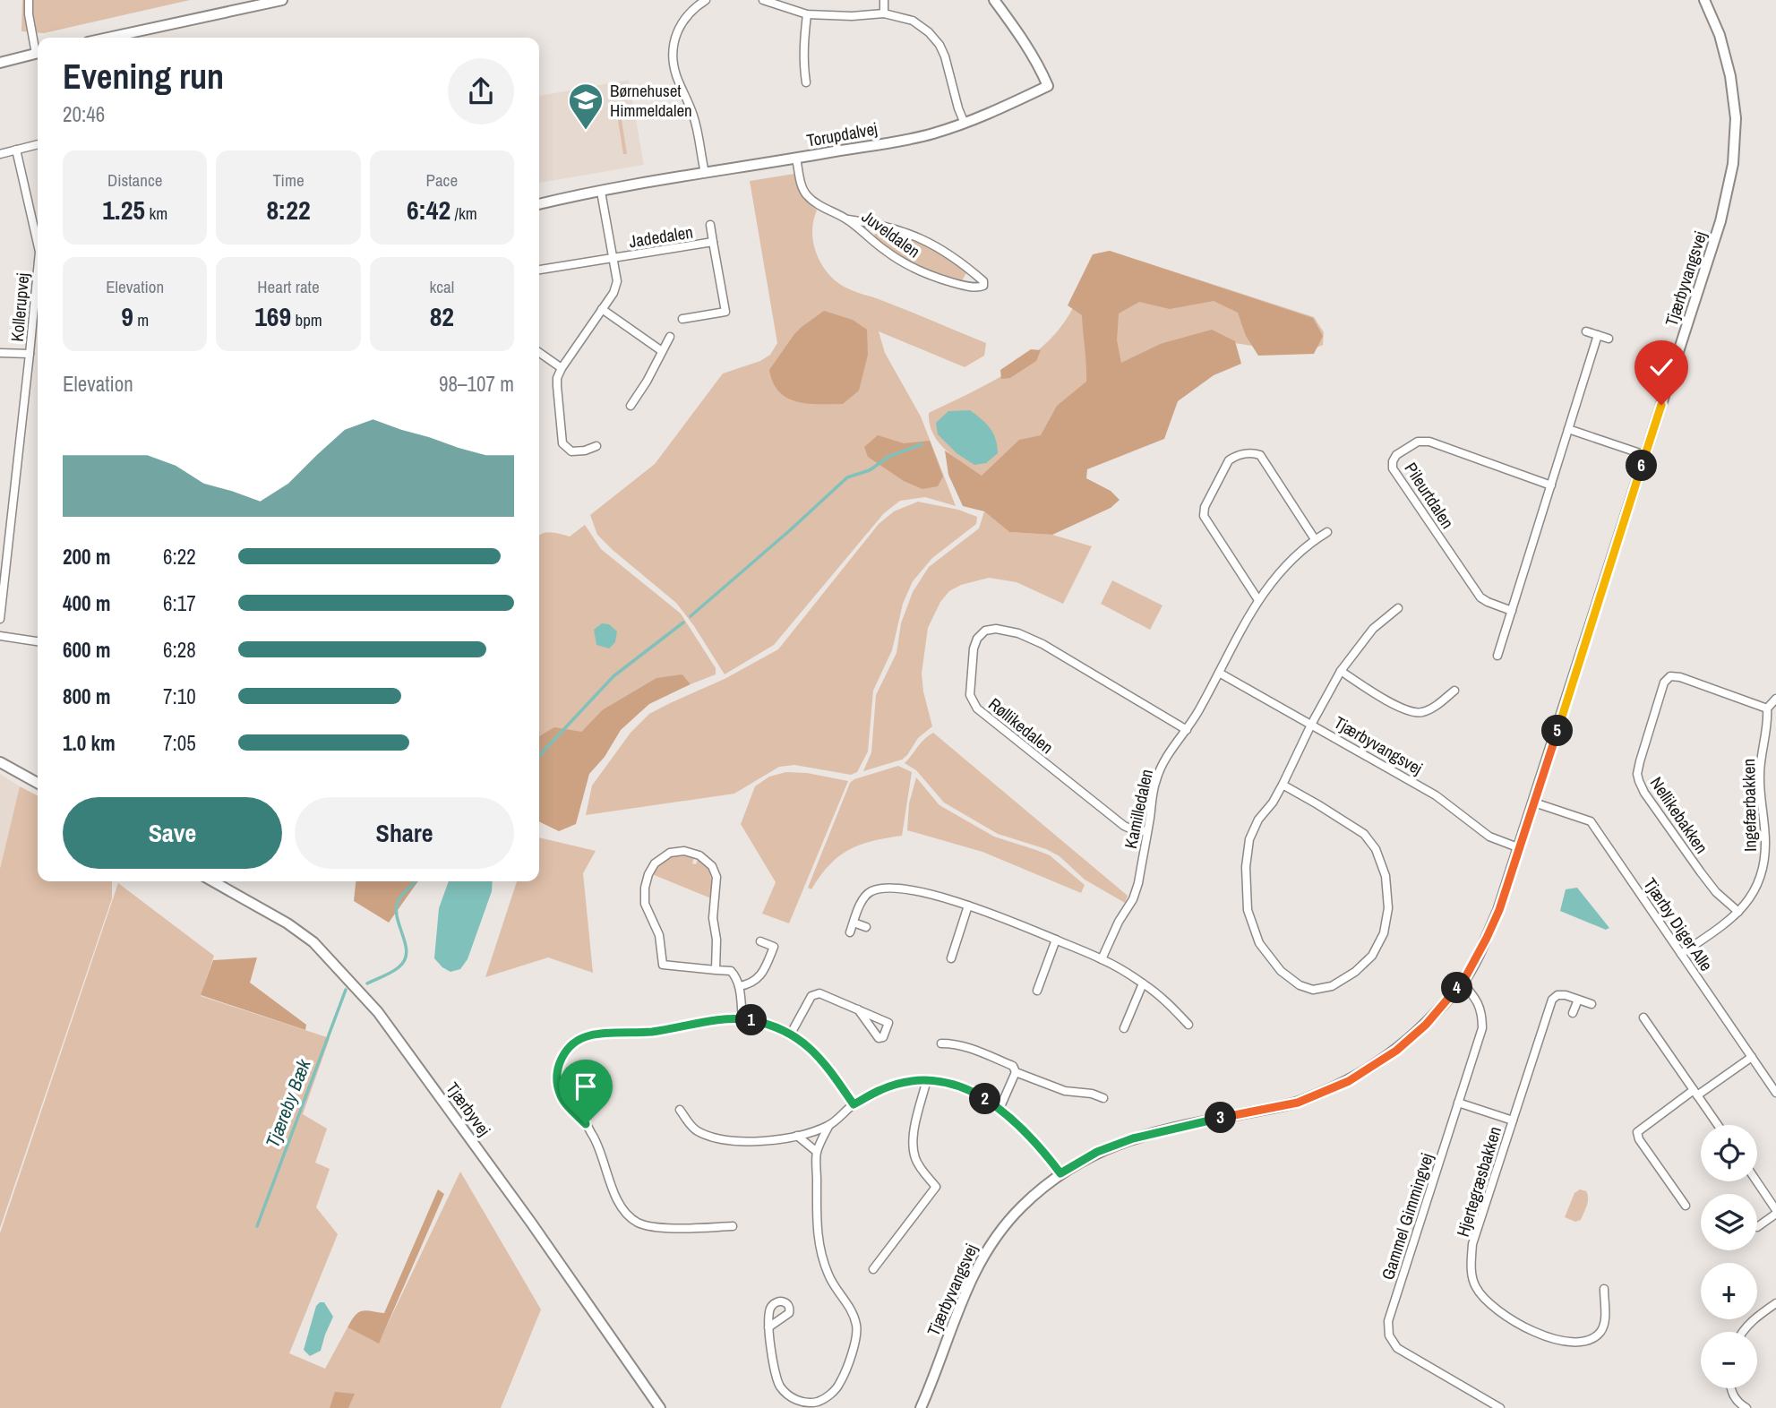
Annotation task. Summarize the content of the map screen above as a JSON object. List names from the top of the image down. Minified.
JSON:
{"streets":{"street":["Torupdalvej","Juveldalen","Jadedalen","Tjærbyvangsvej","Kollerupvej","Pileurtdalen","Røllikedalen","Ingefærbakken","Kamilledalen","Nellikebakken","Tjærby Diger Alle","Tjærbyvej","Hjertegræsbakken","Gammel Gimmingvej"]},"crossings":[["Torupdalvej","Juveldalen"],["Torupdalvej","Jadedalen"],["Tjærbyvangsvej","Kamilledalen"],["Tjærbyvangsvej","Tjærby Diger Alle"],["Tjærbyvangsvej","Gammel Gimmingvej"],["Røllikedalen","Kamilledalen"],["Ingefærbakken","Nellikebakken"],["Ingefærbakken","Tjærby Diger Alle"],["Hjertegræsbakken","Gammel Gimmingvej"]],"water":["Tjæreby Bæk"],"places":{"school or university":["Børnehuset Himmeldalen"]},"page":{"heading":["Evening run","20:46"],"stats":[["Distance","1.25 km"],["Time","8:22"],["Pace","6:42 /km"],["Elevation","9 m"],["Heart rate","169 bpm"],["kcal","82"]],"chart":["Elevation","98–107 m"],"pins":["6","5","4","1","2","3"],"list":[{"name":"200 m","note":"6:22"},{"name":"400 m","note":"6:17"},{"name":"600 m","note":"6:28"},{"name":"800 m","note":"7:10"},{"name":"1.0 km","note":"7:05"}],"buttons":["Save","Share"],"map_buttons":["+","−"]}}
